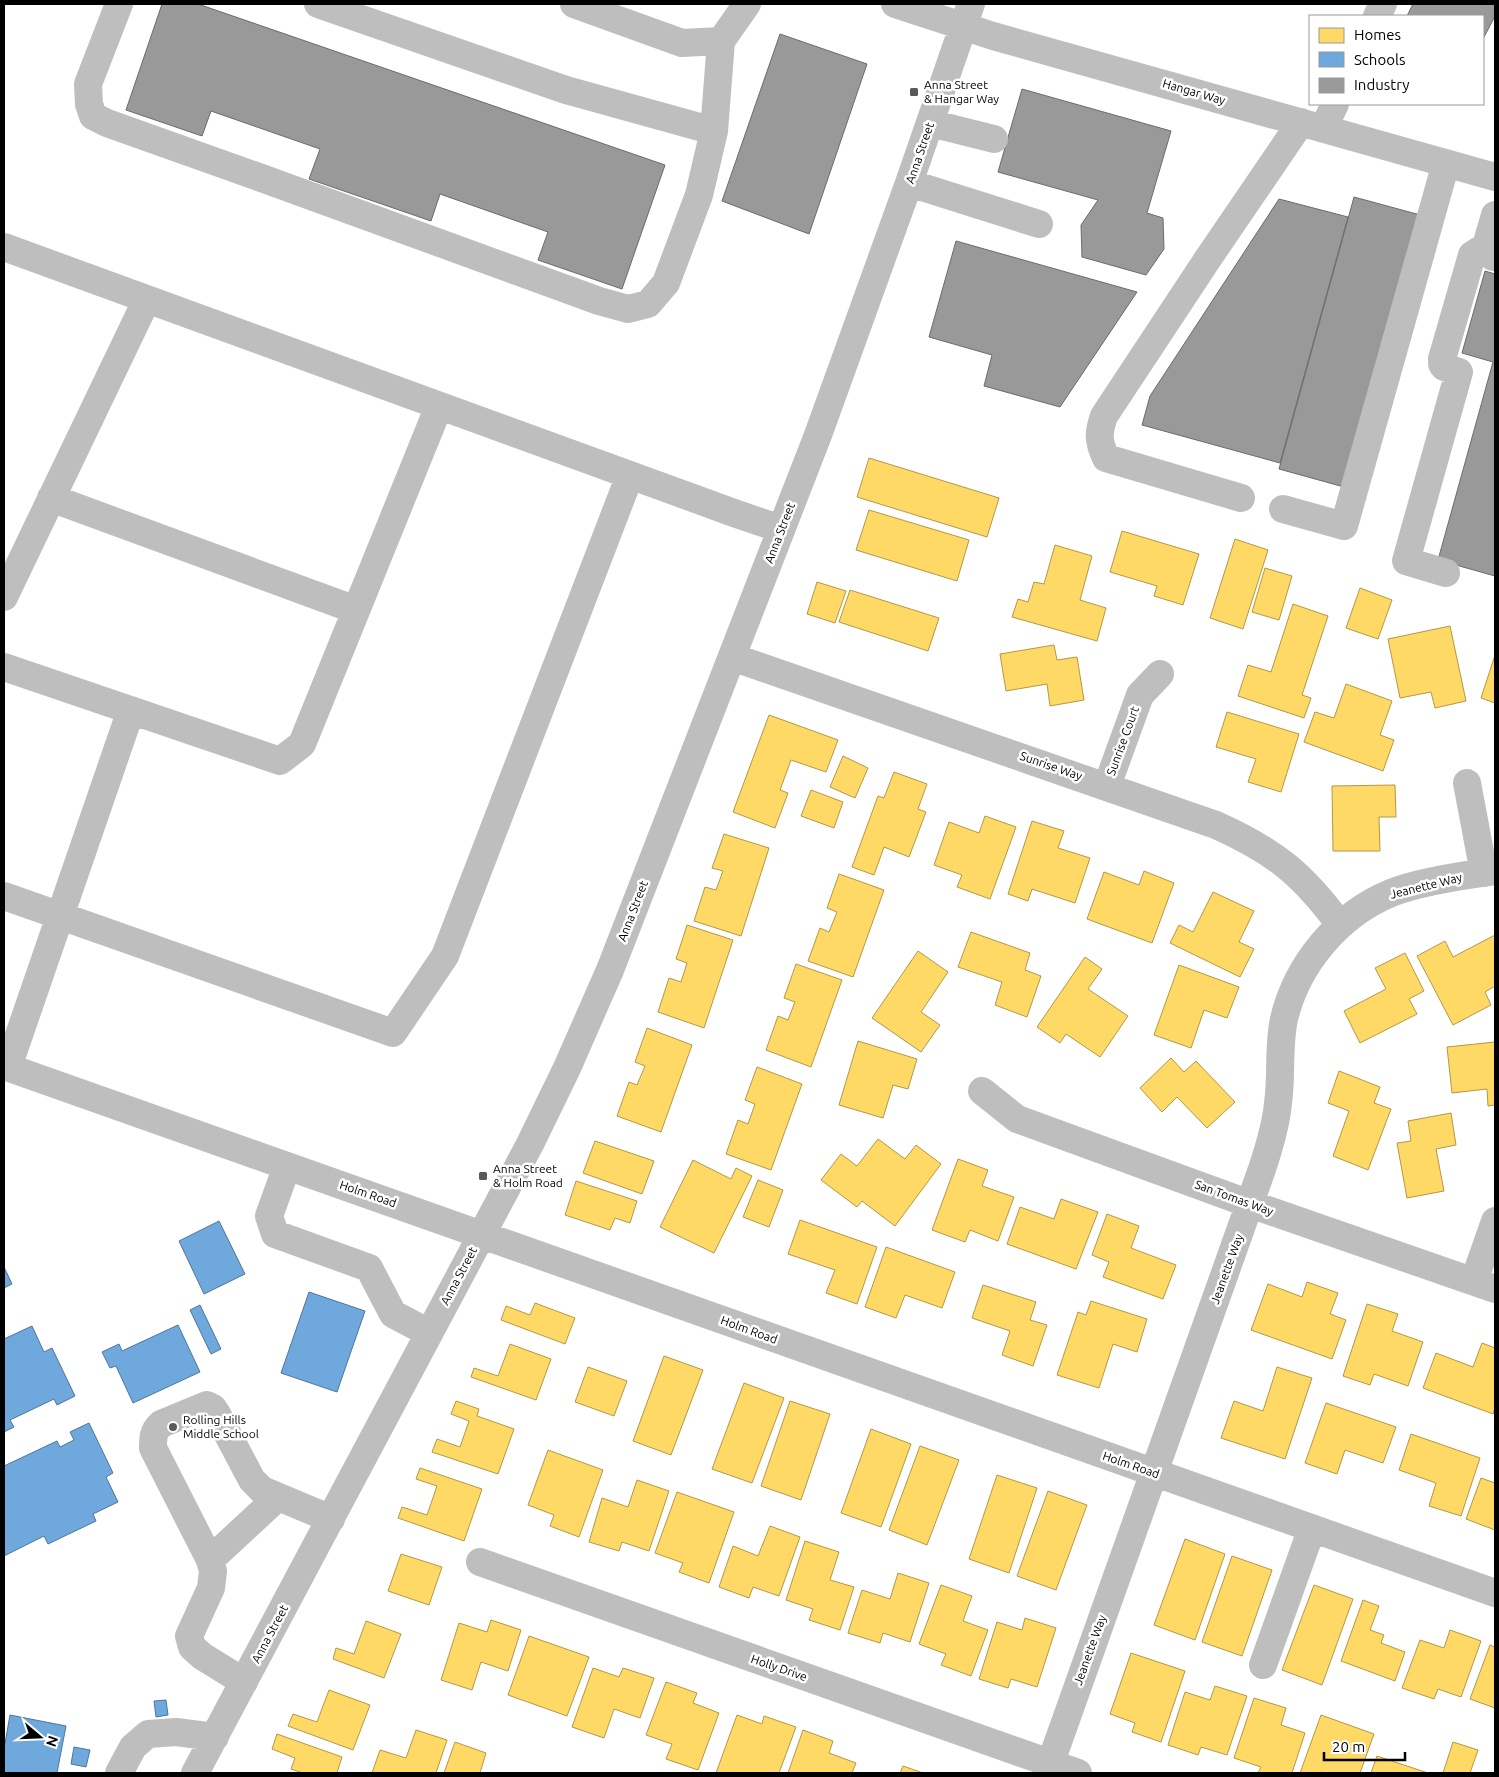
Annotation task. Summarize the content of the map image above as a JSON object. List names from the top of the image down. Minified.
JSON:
{"streets":{"street":["Hangar Way","Anna Street","Sunrise Court","Sunrise Way","Jeanette Way","Holm Road","San Tomas Way","Holly Drive"]},"crossings":[["Hangar Way","Anna Street"],["Anna Street","Sunrise Way"],["Anna Street","Holm Road"],["Sunrise Court","Sunrise Way"],["Sunrise Way","Jeanette Way"],["Jeanette Way","Holm Road"],["Jeanette Way","San Tomas Way"],["Jeanette Way","Holly Drive"]],"places":{"transit":["Anna Street & Hangar Way","Anna Street & Holm Road"],"other":["Rolling Hills Middle School"]},"legend":["Homes","Schools","Industry"],"scale_bar":"20 m","north":"right"}
